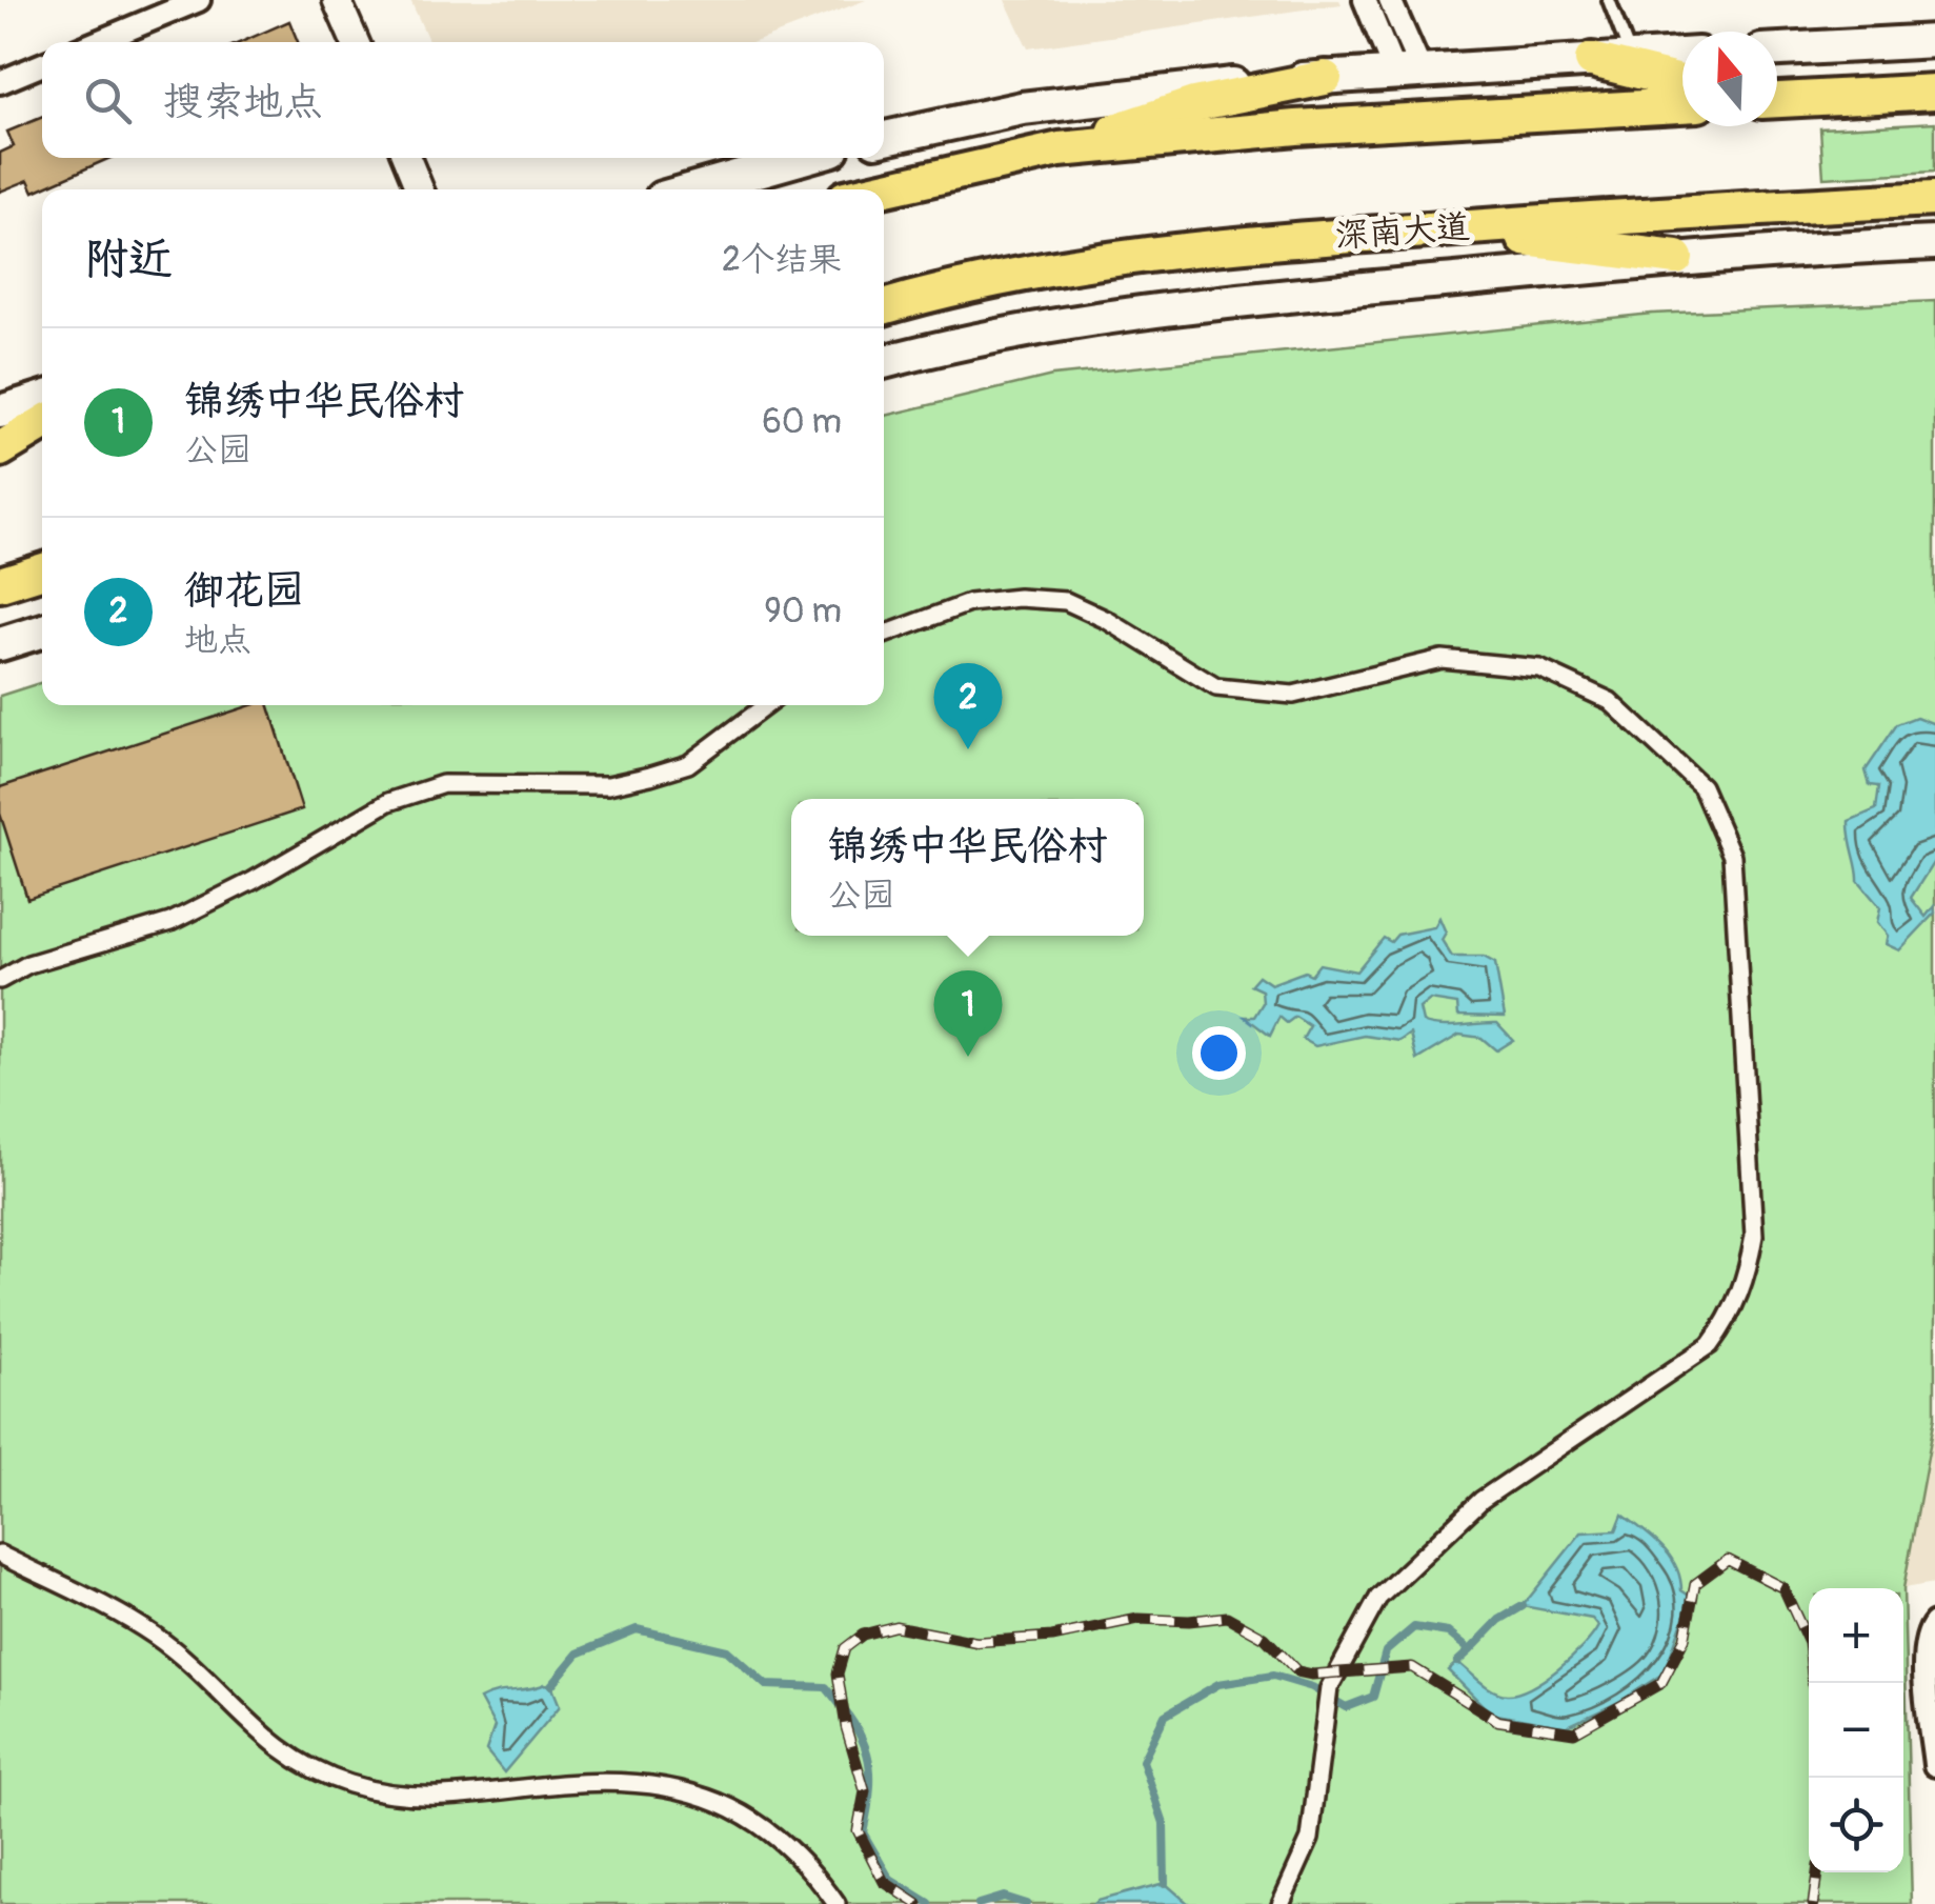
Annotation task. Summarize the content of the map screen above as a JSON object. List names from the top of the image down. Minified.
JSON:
{"streets":{"main road":["深南大道"]},"north":"top","page":{"search":"搜索地点","heading":["附近","2个结果"],"list":[{"mark":"1","name":"锦绣中华民俗村","note":"公园","value":"60 m"},{"mark":"2","name":"御花园","note":"地点","value":"90 m"}],"pins":["2","1"],"popup":["锦绣中华民俗村","公园"],"map_buttons":["+","−"]}}
